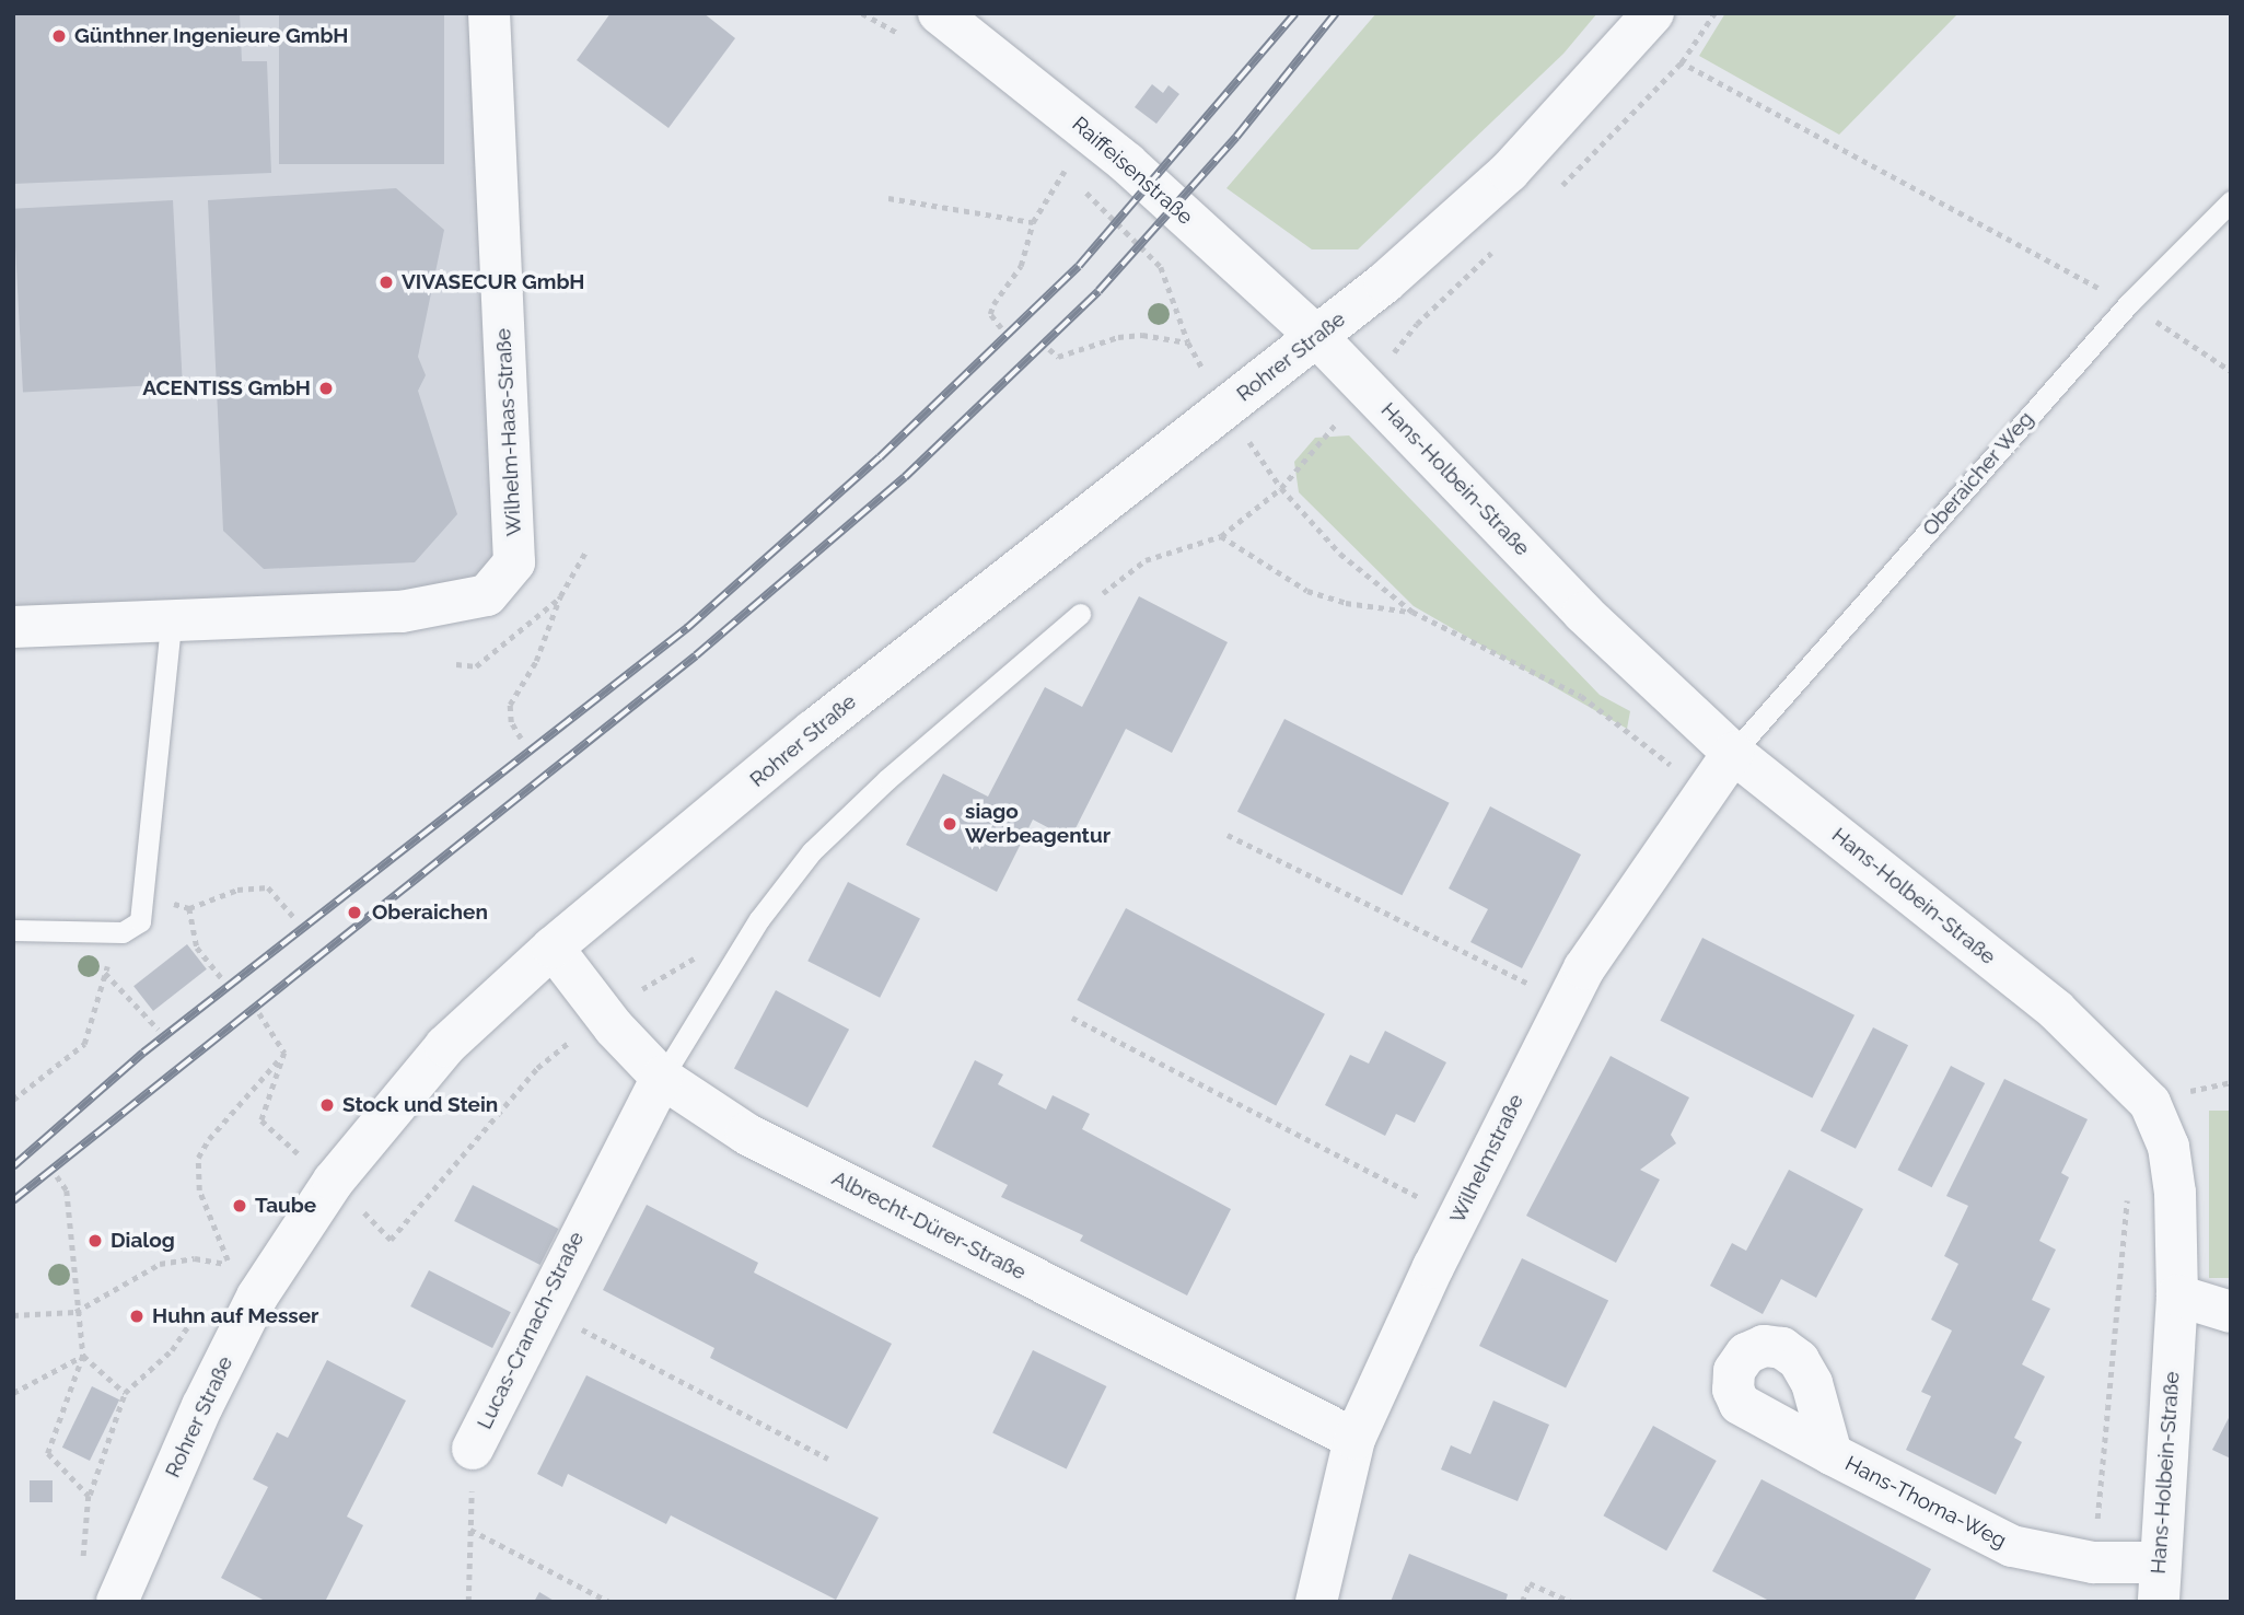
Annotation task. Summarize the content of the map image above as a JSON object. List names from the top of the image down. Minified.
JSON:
{"streets":{"street":["Raiffeisenstraße","Rohrer Straße","Wilhelm-Haas-Straße","Hans-Holbein-Straße","Wilhelmstraße","Albrecht-Dürer-Straße","Lucas-Cranach-Straße","Hans-Thoma-Weg"],"lane":["Oberaicher Weg"]},"crossings":[["Raiffeisenstraße","Rohrer Straße"],["Raiffeisenstraße","Hans-Holbein-Straße"],["Rohrer Straße","Hans-Holbein-Straße"],["Rohrer Straße","Albrecht-Dürer-Straße"],["Oberaicher Weg","Hans-Holbein-Straße"],["Oberaicher Weg","Wilhelmstraße"],["Hans-Holbein-Straße","Wilhelmstraße"],["Hans-Holbein-Straße","Hans-Thoma-Weg"],["Wilhelmstraße","Albrecht-Dürer-Straße"],["Albrecht-Dürer-Straße","Lucas-Cranach-Straße"]],"places":["Günthner Ingenieure GmbH","VIVASECUR GmbH","ACENTISS GmbH","siago Werbeagentur","Oberaichen","Stock und Stein","Taube","Dialog","Huhn auf Messer"]}
